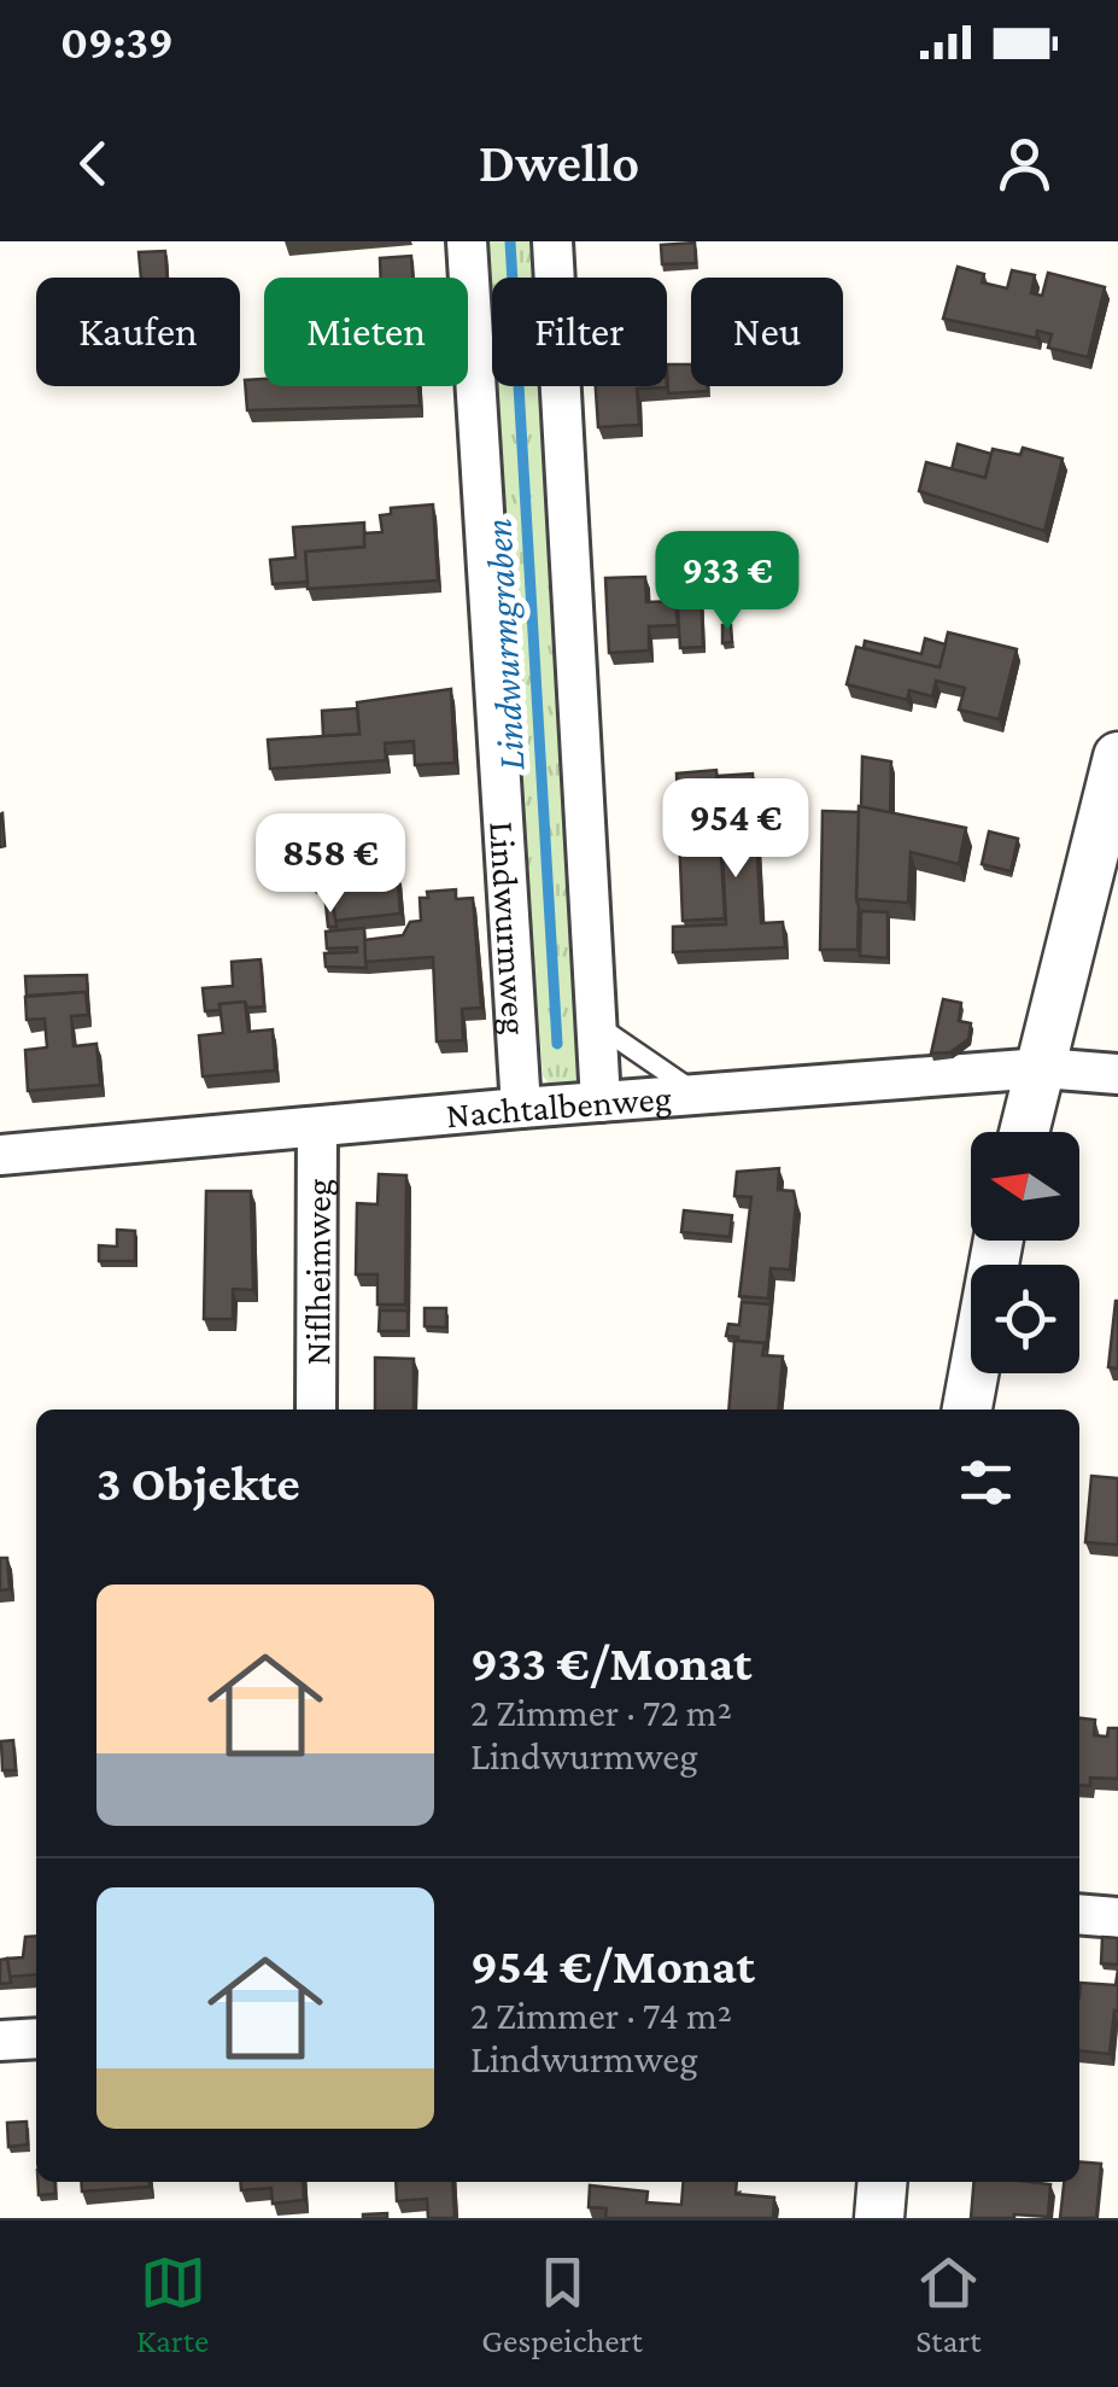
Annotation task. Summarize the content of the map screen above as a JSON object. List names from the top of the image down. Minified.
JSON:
{"streets":{"street":["Lindwurmweg","Nachtalbenweg","Niflheimweg"]},"crossings":[["Lindwurmweg","Nachtalbenweg"],["Nachtalbenweg","Niflheimweg"]],"water":["Lindwurmgraben"],"north":"left","page":{"status":"09:39","header":"Dwello","chip":["Kaufen","Mieten","Filter","Neu"],"price":["933 €","954 €","858 €"],"heading":"3 Objekte","list":[{"name":"933 €/Monat","note":"2 Zimmer · 72 m² · Lindwurmweg"},{"name":"954 €/Monat","note":"2 Zimmer · 74 m² · Lindwurmweg"}],"tabs":["Karte","Gespeichert","Start"]}}
